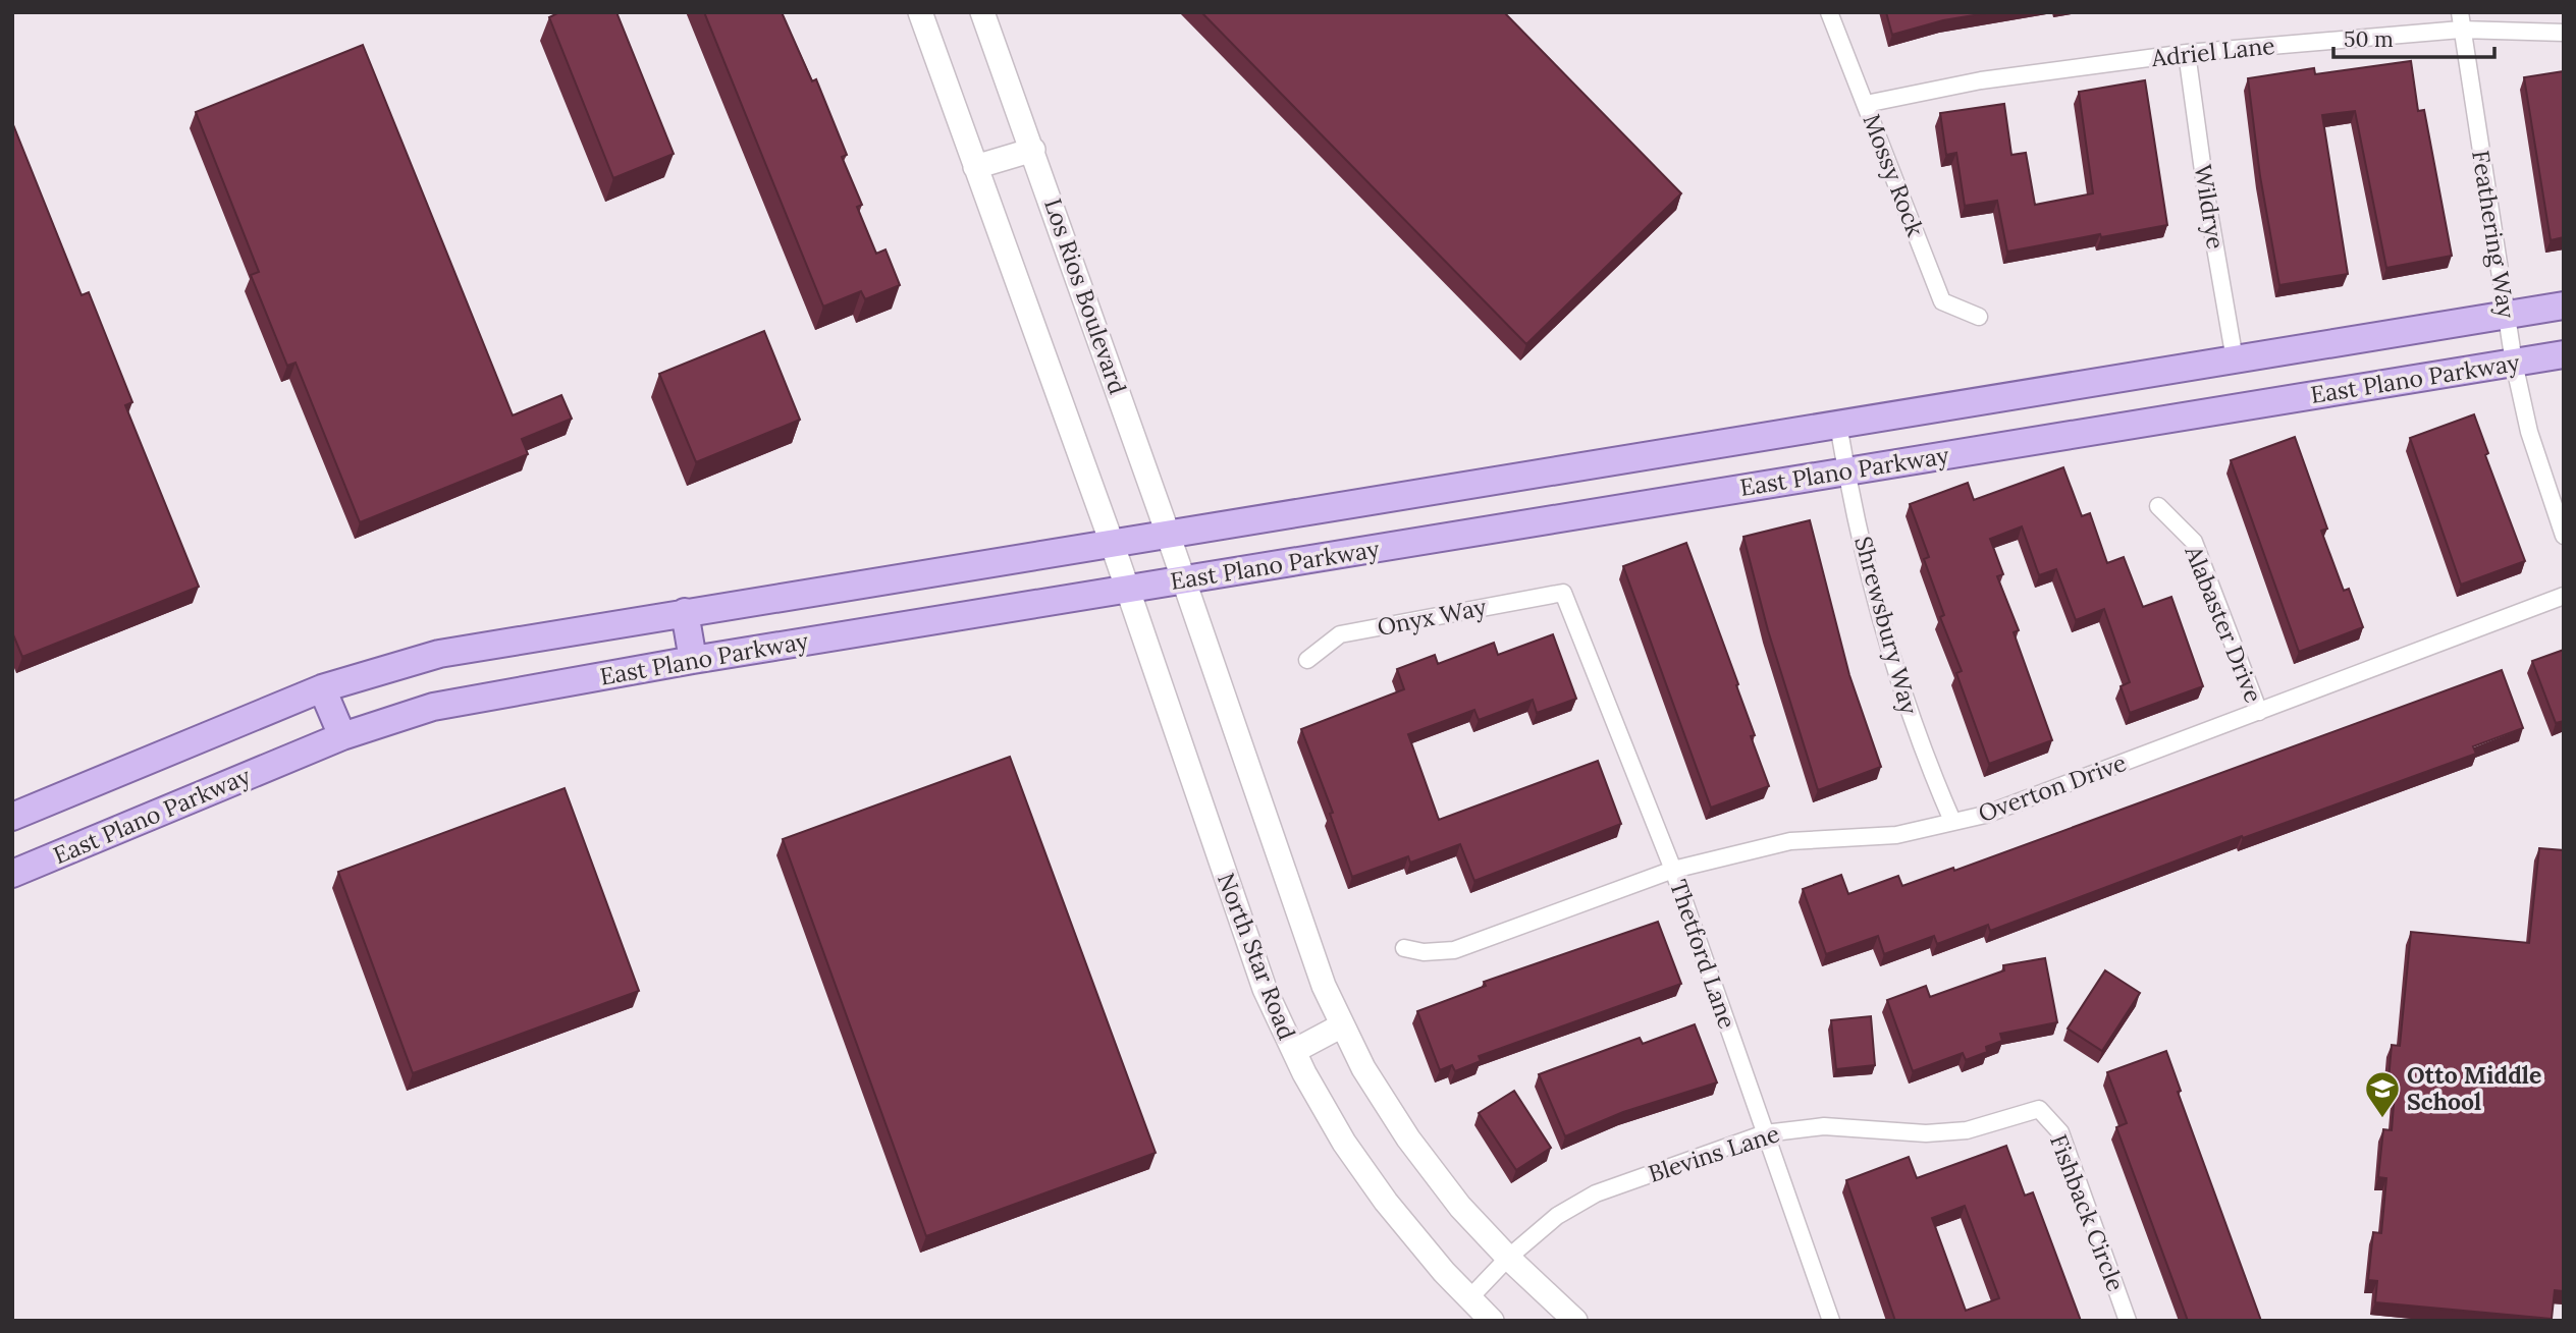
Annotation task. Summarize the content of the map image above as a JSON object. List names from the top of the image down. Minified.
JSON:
{"streets":{"main road":["Los Rios Boulevard","East Plano Parkway","North Star Road"],"street":["Adriel Lane","Mossy Rock","Wildrye","Feathering Way","Onyx Way","Alabaster Drive","Shrewsbury Way","Overton Drive","Thetford Lane","Blevins Lane","Fishback Circle"]},"crossings":[["Adriel Lane","Mossy Rock"],["Adriel Lane","Wildrye"],["Adriel Lane","Feathering Way"],["Wildrye","East Plano Parkway"],["Feathering Way","East Plano Parkway"],["Los Rios Boulevard","East Plano Parkway"],["East Plano Parkway","Shrewsbury Way"],["East Plano Parkway","North Star Road"],["Onyx Way","Thetford Lane"],["Alabaster Drive","Overton Drive"],["Shrewsbury Way","Overton Drive"],["Overton Drive","Thetford Lane"],["Thetford Lane","Blevins Lane"],["North Star Road","Blevins Lane"],["Blevins Lane","Fishback Circle"]],"places":{"school or university":["Otto Middle School"]},"scale_bar":"50 m"}
